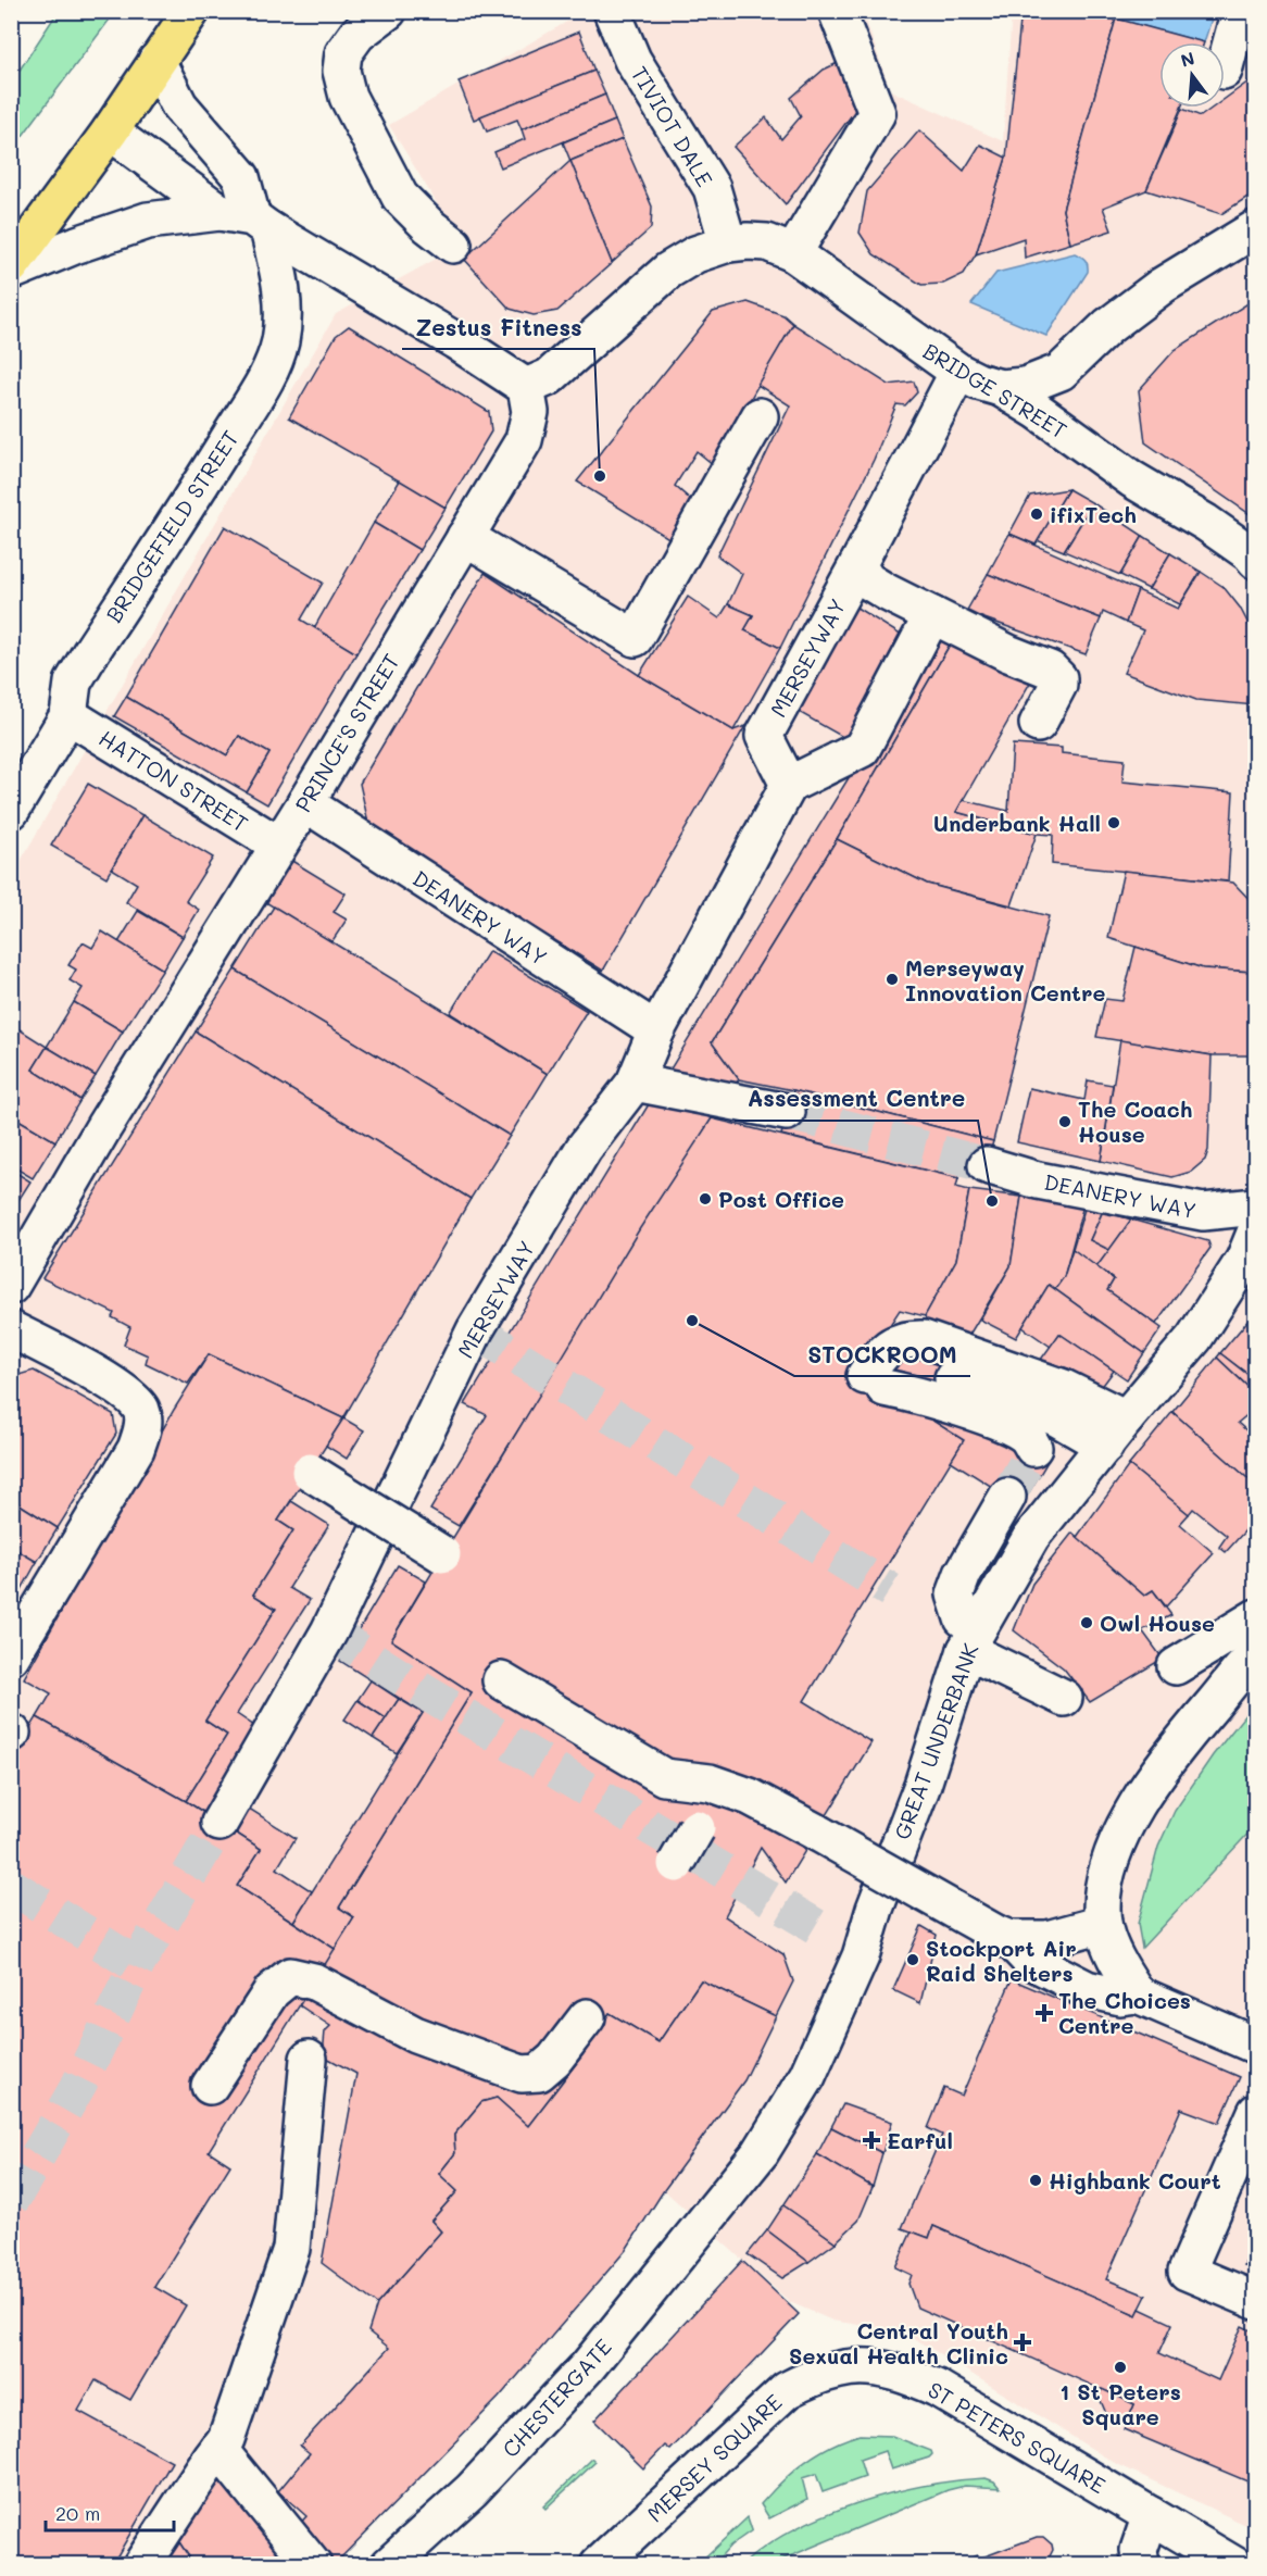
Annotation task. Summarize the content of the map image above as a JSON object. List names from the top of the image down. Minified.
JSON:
{"streets":{"street":["TIVIOT DALE","BRIDGE STREET","BRIDGEFIELD STREET","MERSEYWAY","PRINCE'S STREET","HATTON STREET","DEANERY WAY","GREAT UNDERBANK","CHESTERGATE","ST PETERS SQUARE","MERSEY SQUARE"]},"crossings":[["TIVIOT DALE","BRIDGE STREET"],["BRIDGEFIELD STREET","HATTON STREET"],["MERSEYWAY","DEANERY WAY"],["PRINCE'S STREET","HATTON STREET"],["PRINCE'S STREET","DEANERY WAY"],["GREAT UNDERBANK","CHESTERGATE"],["ST PETERS SQUARE","MERSEY SQUARE"]],"places":{"other":["Zestus Fitness","ifixTech","Underbank Hall","Merseyway Innovation Centre","The Coach House","Post Office","Assessment Centre","STOCKROOM","Owl House","Stockport Air Raid Shelters","Highbank Court","1 St Peters Square"],"health":["The Choices Centre","Earful","Central Youth Sexual Health Clinic"]},"scale_bar":"20 m","north":"top"}
